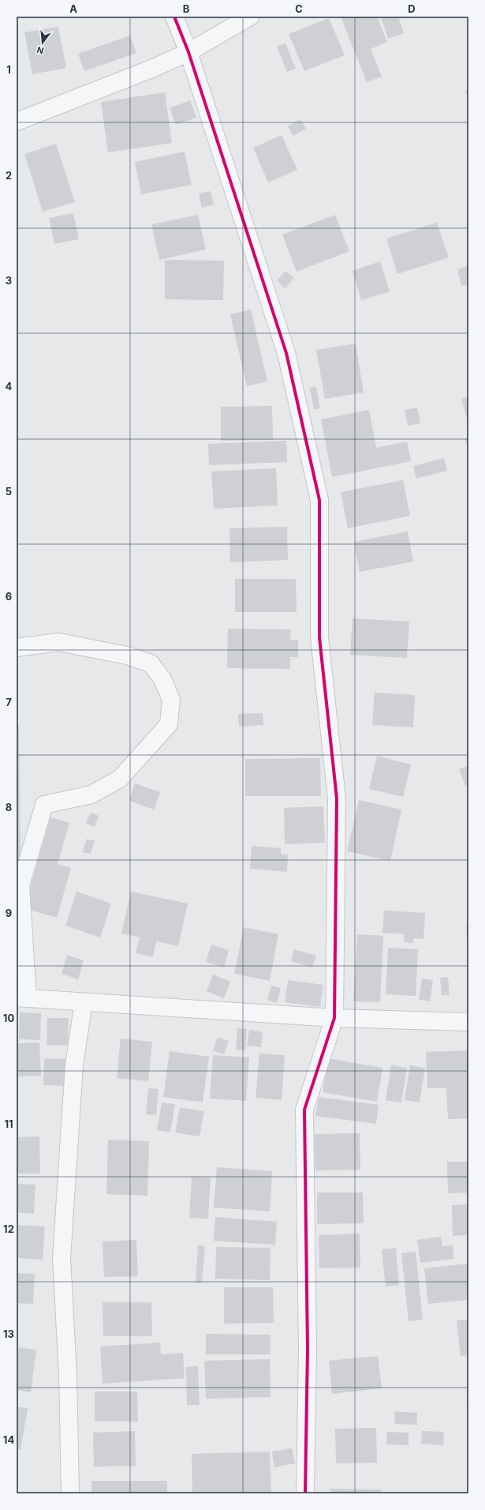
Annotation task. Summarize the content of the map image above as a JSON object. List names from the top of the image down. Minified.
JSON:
{"north":"bottom","grid":{"columns":["A","B","C","D"],"rows":["1","2","3","4","5","6","7","8","9","10","11","12","13","14"]}}
